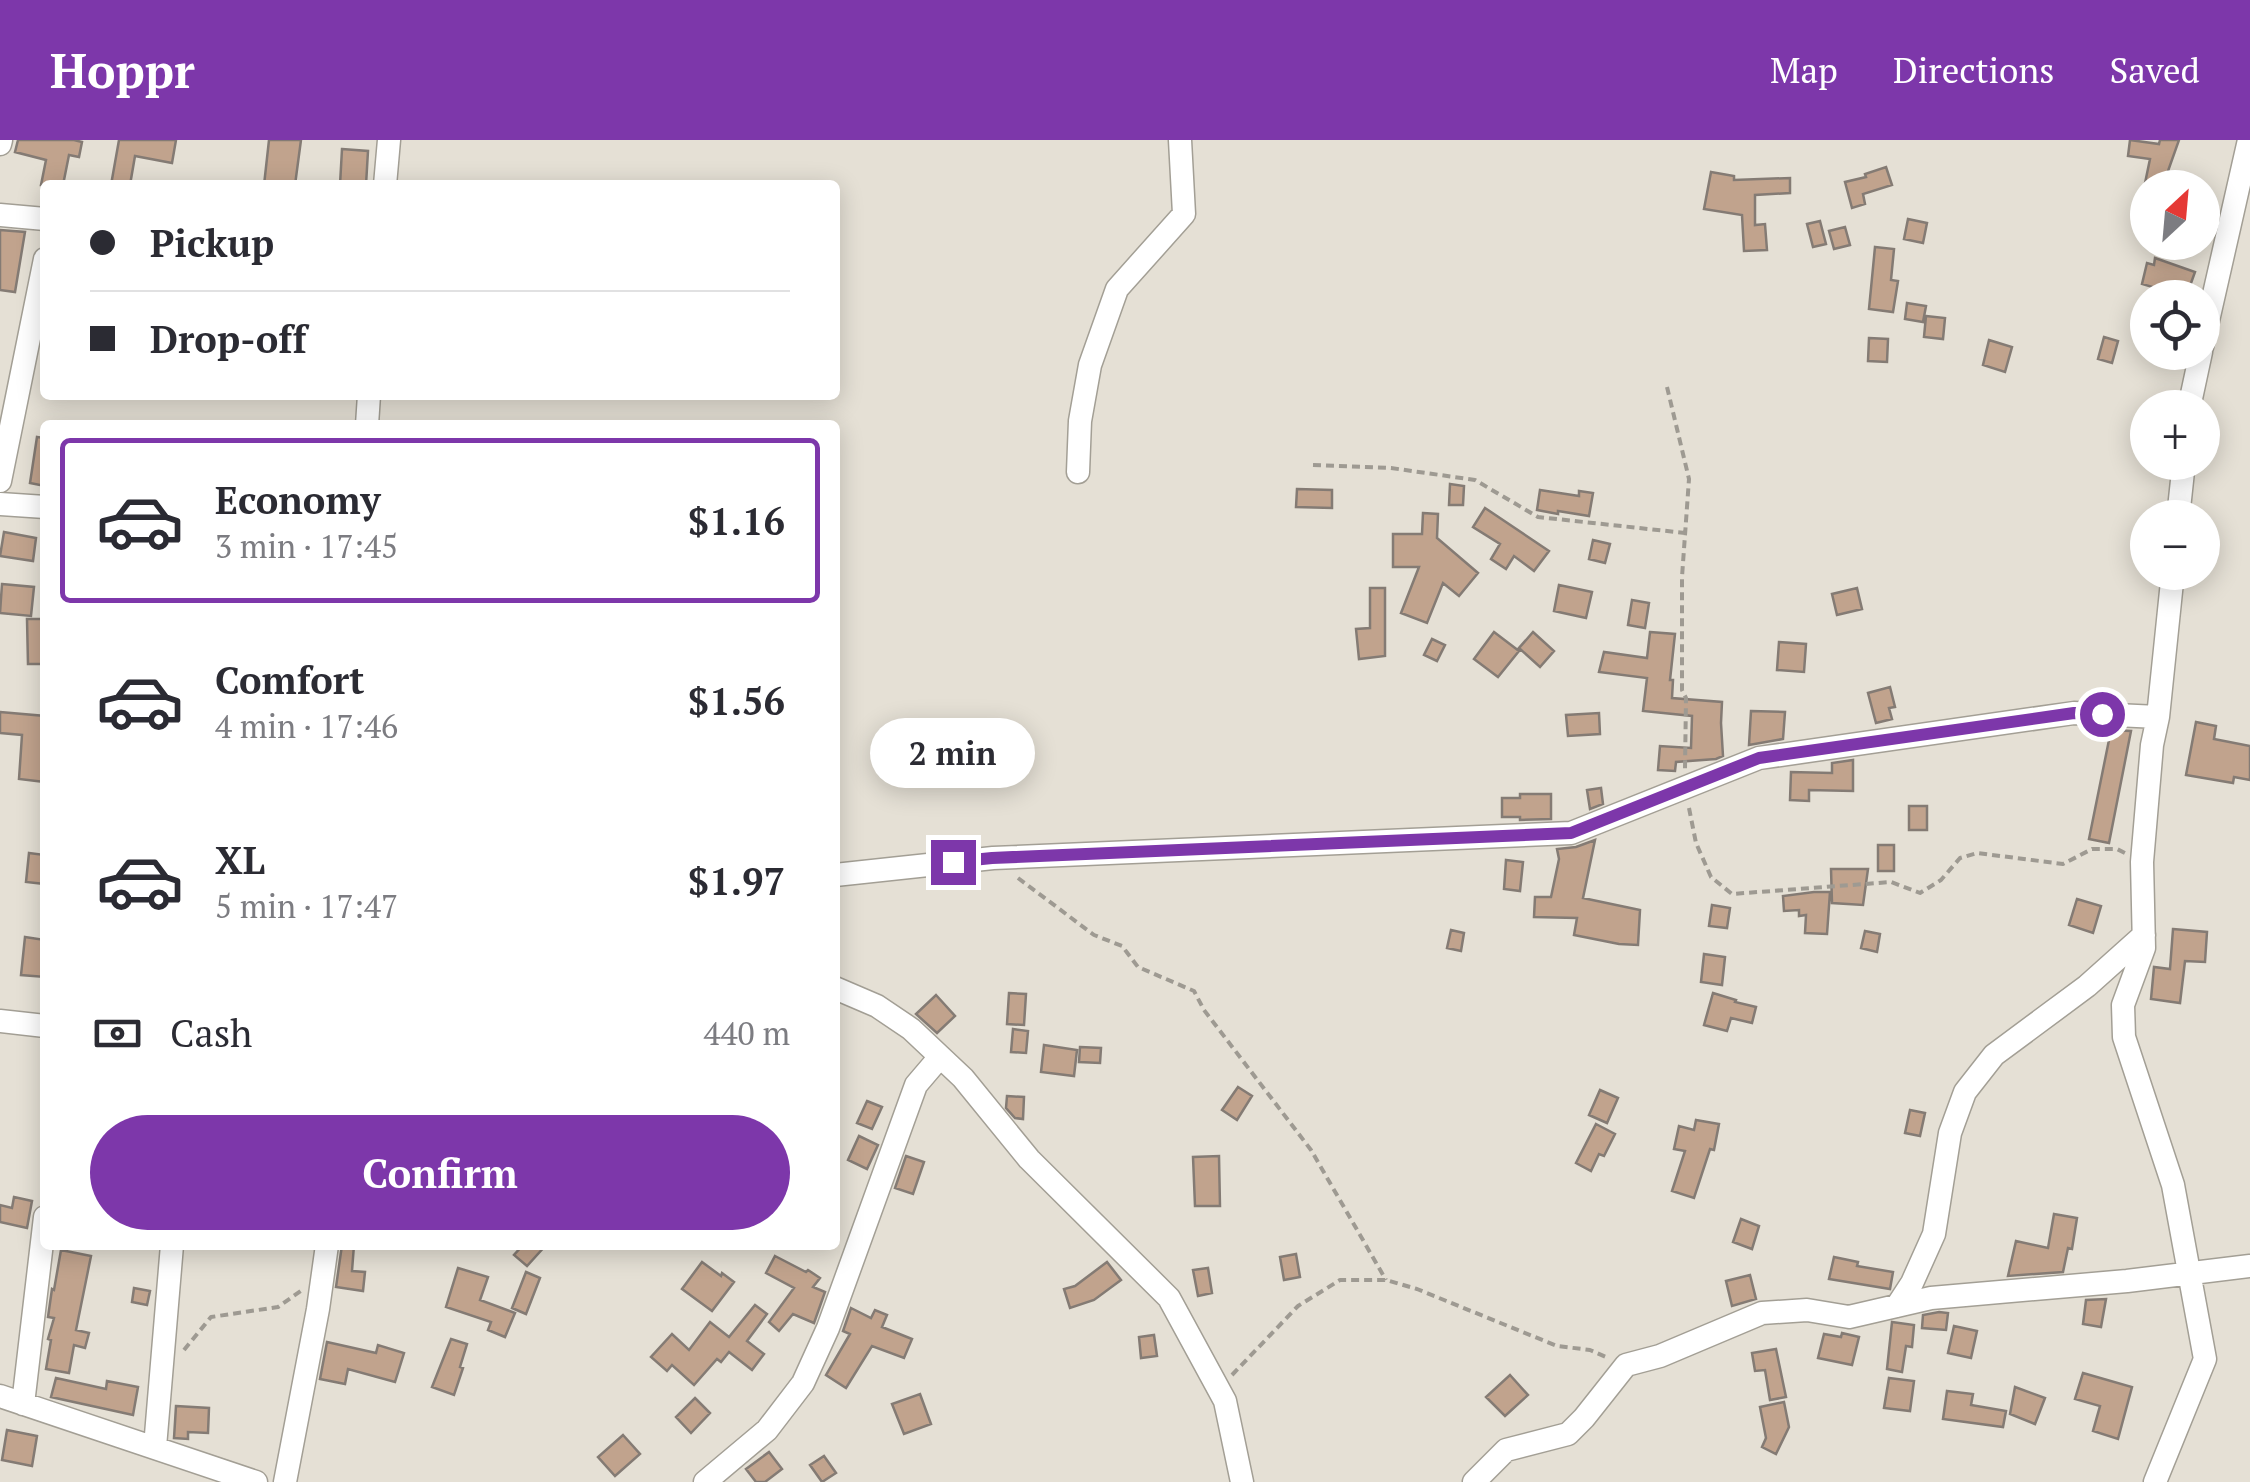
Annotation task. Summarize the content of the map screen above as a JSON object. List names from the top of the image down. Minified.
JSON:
{"north":"top right","page":{"header":"Hoppr","nav":["Map","Directions","Saved"],"map_buttons":["+","−"],"banner":["Pickup","Drop-off"],"list":[{"name":"Economy","note":"3 min · 17:45","value":"$1.16"},{"name":"Comfort","note":"4 min · 17:46","value":"$1.56"},{"name":"XL","note":"5 min · 17:47","value":"$1.97"}],"bubble":"2 min","pay":["Cash","440 m"],"buttons":"Confirm"}}
